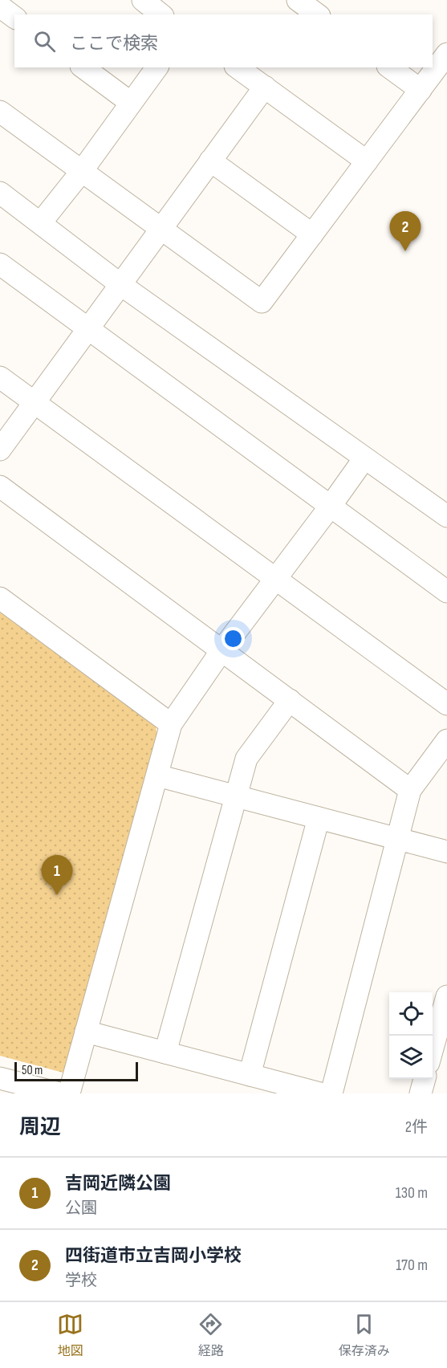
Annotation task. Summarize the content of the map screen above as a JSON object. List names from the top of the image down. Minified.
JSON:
{"scale_bar":"50 m","page":{"search":"ここで検索","pins":["2","1"],"scale":"50 m","heading":["周辺","2件"],"list":[{"mark":"1","name":"吉岡近隣公園","note":"公園","value":"130 m"},{"mark":"2","name":"四街道市立吉岡小学校","note":"学校","value":"170 m"}],"nav":["地図","経路","保存済み"]}}
